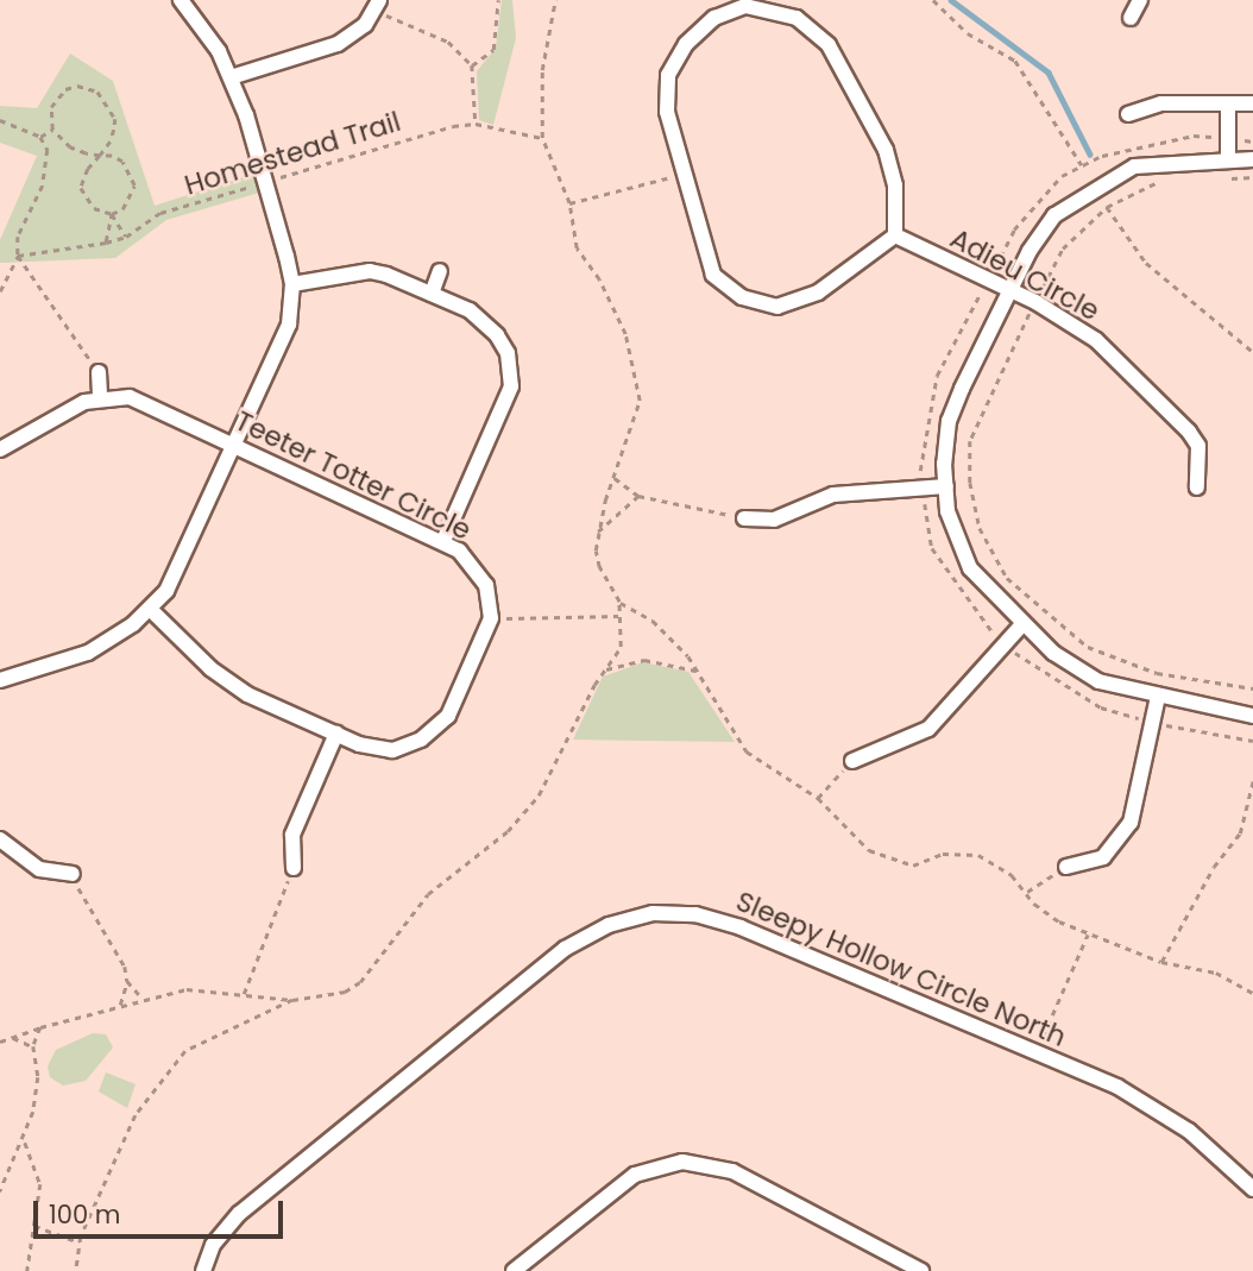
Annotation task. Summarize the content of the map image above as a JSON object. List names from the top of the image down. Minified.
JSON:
{"streets":{"street":["Adieu Circle","Teeter Totter Circle","Sleepy Hollow Circle North"],"path":["Homestead Trail"]},"scale_bar":"100 m"}
